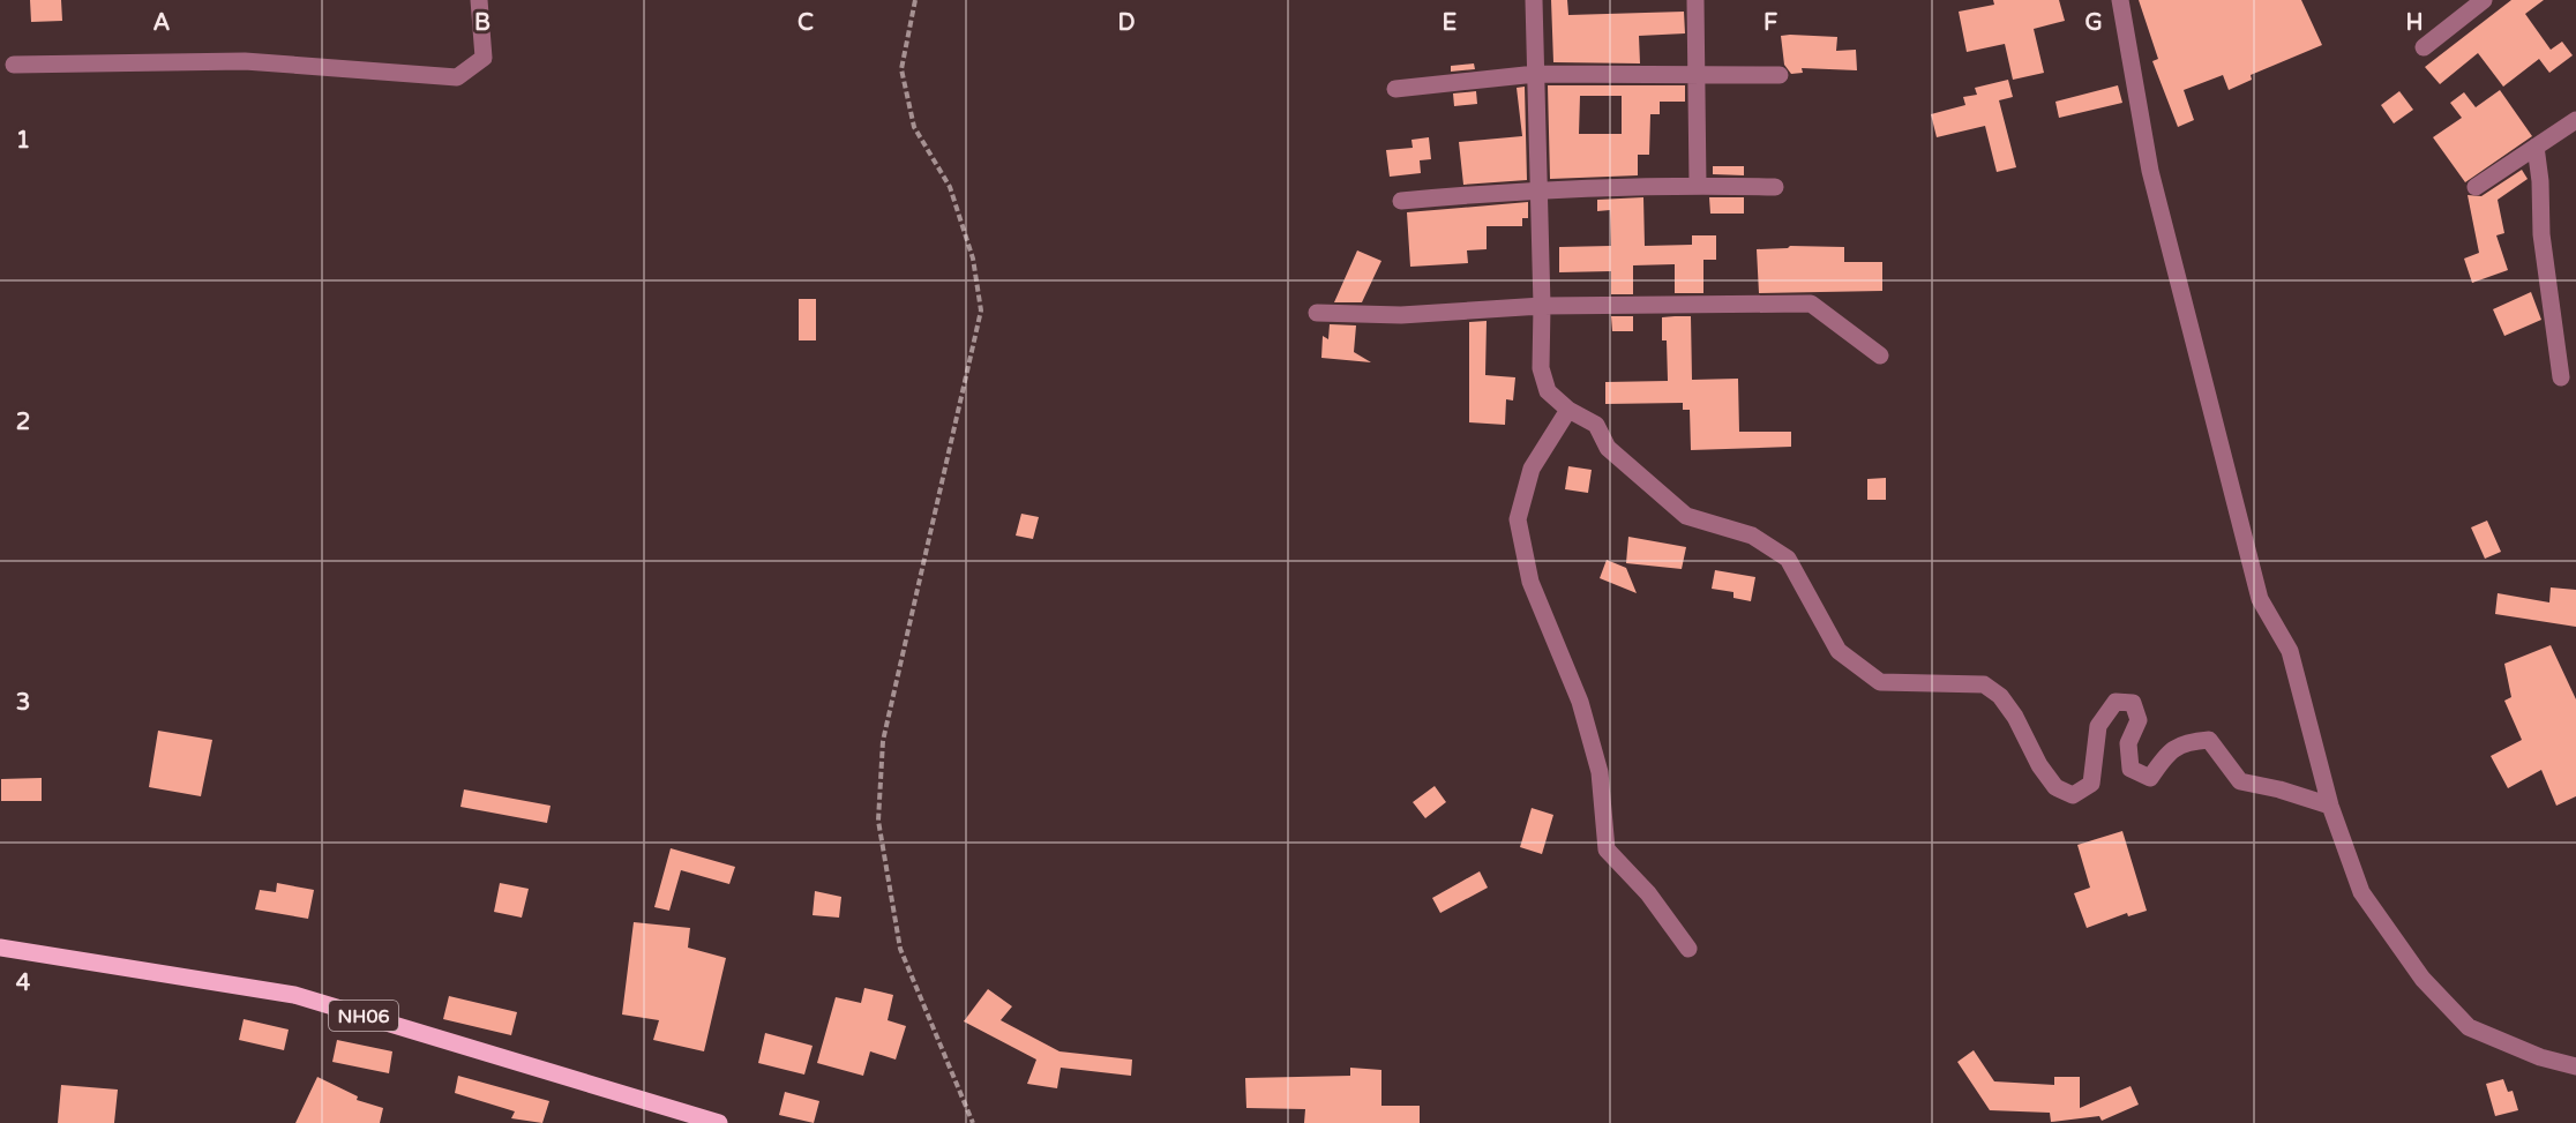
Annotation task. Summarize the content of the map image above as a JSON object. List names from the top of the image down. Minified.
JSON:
{"streets":{"main road":["NH06"]},"grid":{"columns":["A","B","C","D","E","F","G","H"],"rows":["1","2","3","4"]}}
